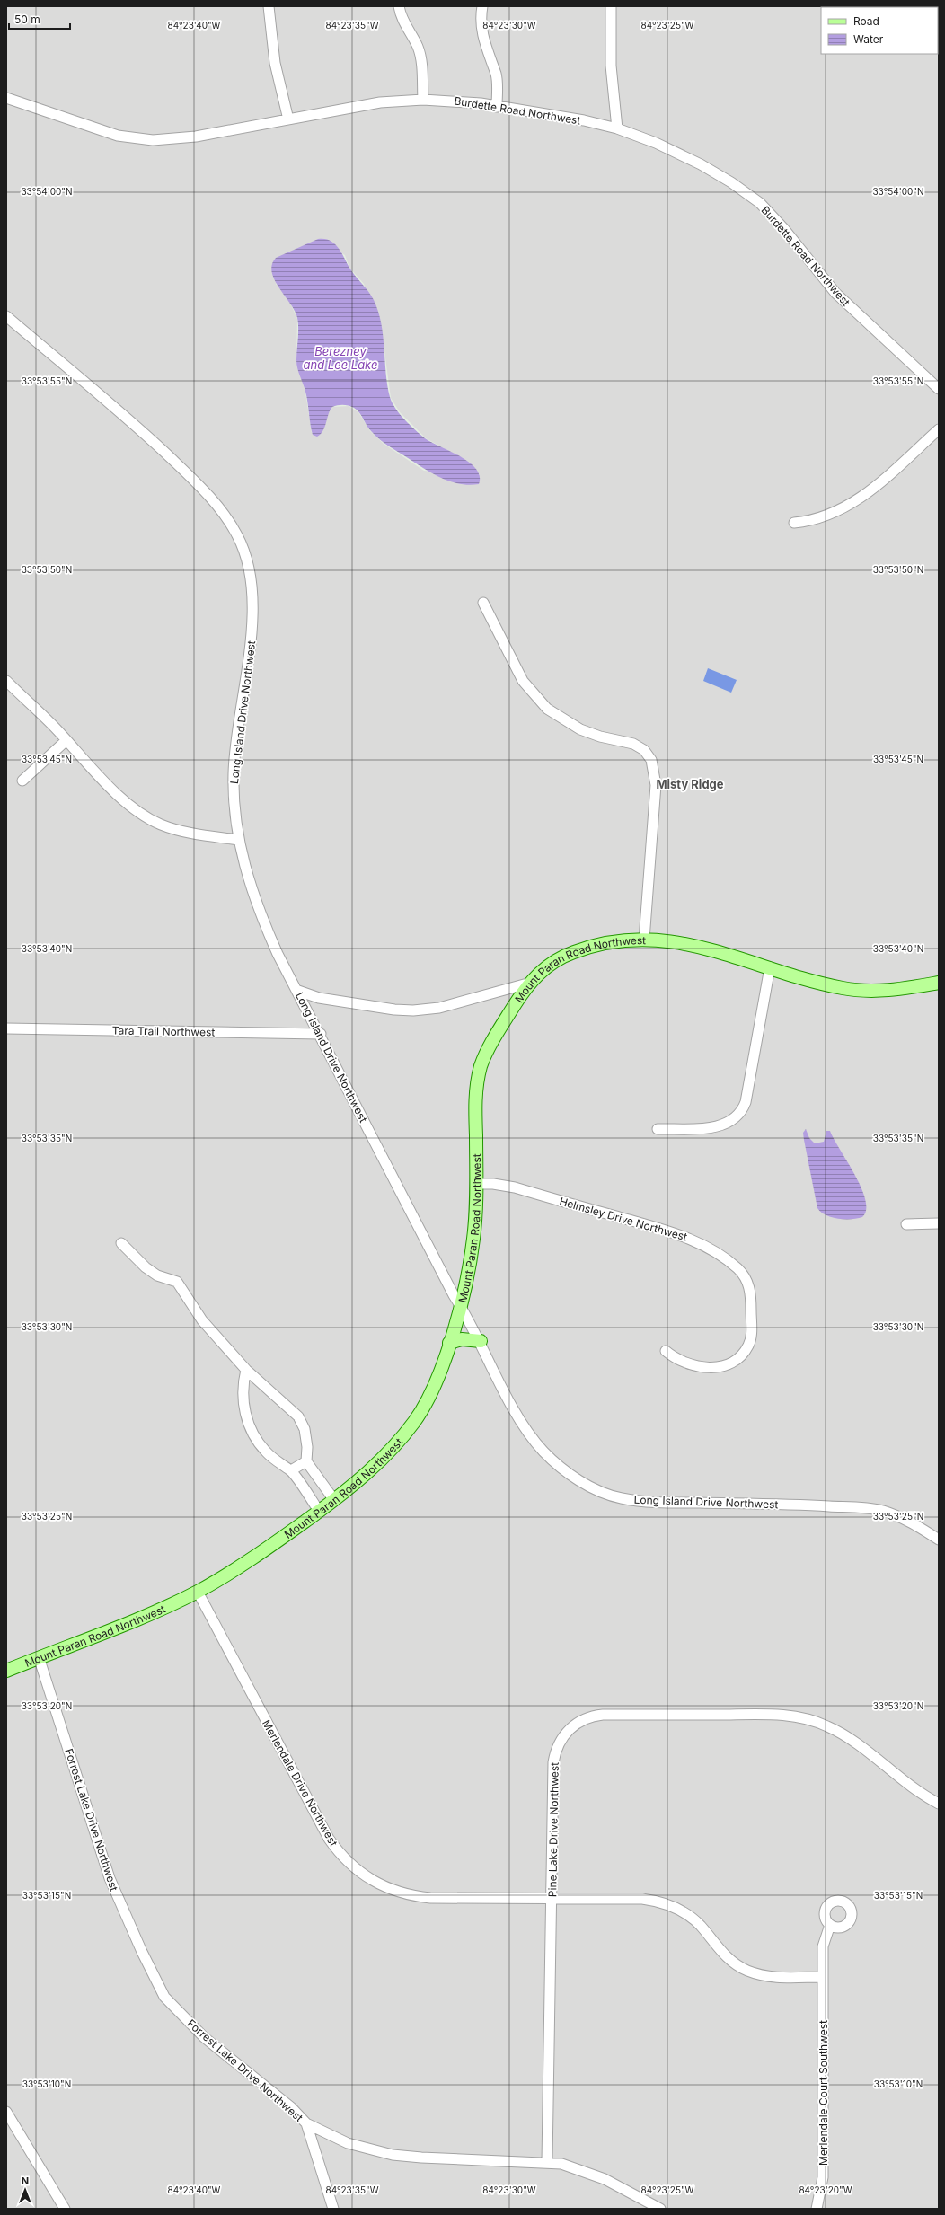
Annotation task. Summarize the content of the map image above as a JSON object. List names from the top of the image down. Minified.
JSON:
{"streets":{"main road":["Mount Paran Road Northwest"],"street":["Burdette Road Northwest","Long Island Drive Northwest","Tara Trail Northwest","Helmsley Drive Northwest","Merlendale Drive Northwest","Forrest Lake Drive Northwest","Pine Lake Drive Northwest","Merlendale Court Southwest"]},"crossings":[["Long Island Drive Northwest","Mount Paran Road Northwest"],["Long Island Drive Northwest","Tara Trail Northwest"],["Mount Paran Road Northwest","Helmsley Drive Northwest"],["Mount Paran Road Northwest","Merlendale Drive Northwest"],["Mount Paran Road Northwest","Forrest Lake Drive Northwest"],["Merlendale Drive Northwest","Pine Lake Drive Northwest"],["Merlendale Drive Northwest","Merlendale Court Southwest"],["Forrest Lake Drive Northwest","Pine Lake Drive Northwest"]],"districts":["Misty Ridge"],"water":["Berezney and Lee Lake"],"legend":["Road","Water"],"scale_bar":"50 m","north":"top","coordinates":["84°23'40\"W","84°23'35\"W","84°23'30\"W","84°23'25\"W","33°54'00\"N","33°53'55\"N","33°53'50\"N","33°53'45\"N","33°53'40\"N","33°53'35\"N","33°53'30\"N","33°53'25\"N","33°53'20\"N","33°53'15\"N","33°53'10\"N","84°23'20\"W"]}
